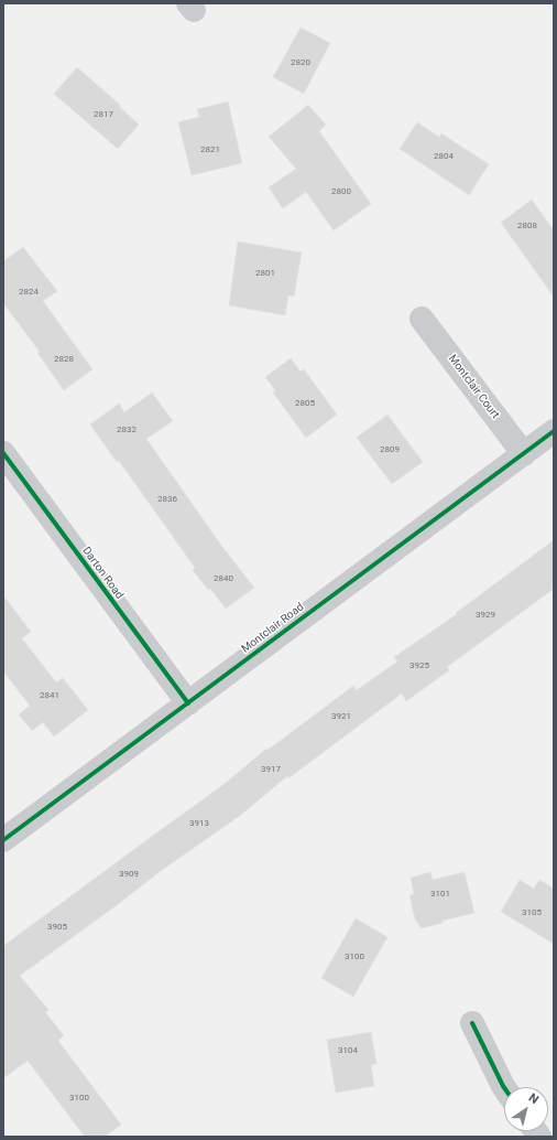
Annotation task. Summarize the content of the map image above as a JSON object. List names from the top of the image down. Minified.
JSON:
{"streets":{"street":["Montclair Court","Darton Road","Montclair Road"]},"crossings":[["Montclair Court","Montclair Road"],["Darton Road","Montclair Road"]],"house_numbers":["2820","2817","2821","2804","2800","2808","2801","2824","2828","2805","2832","2809","2836","2840","3929","3925","2841","3921","3917","3913","3909","3101","3105","3905","3100","3104","3100"],"north":"top right"}
